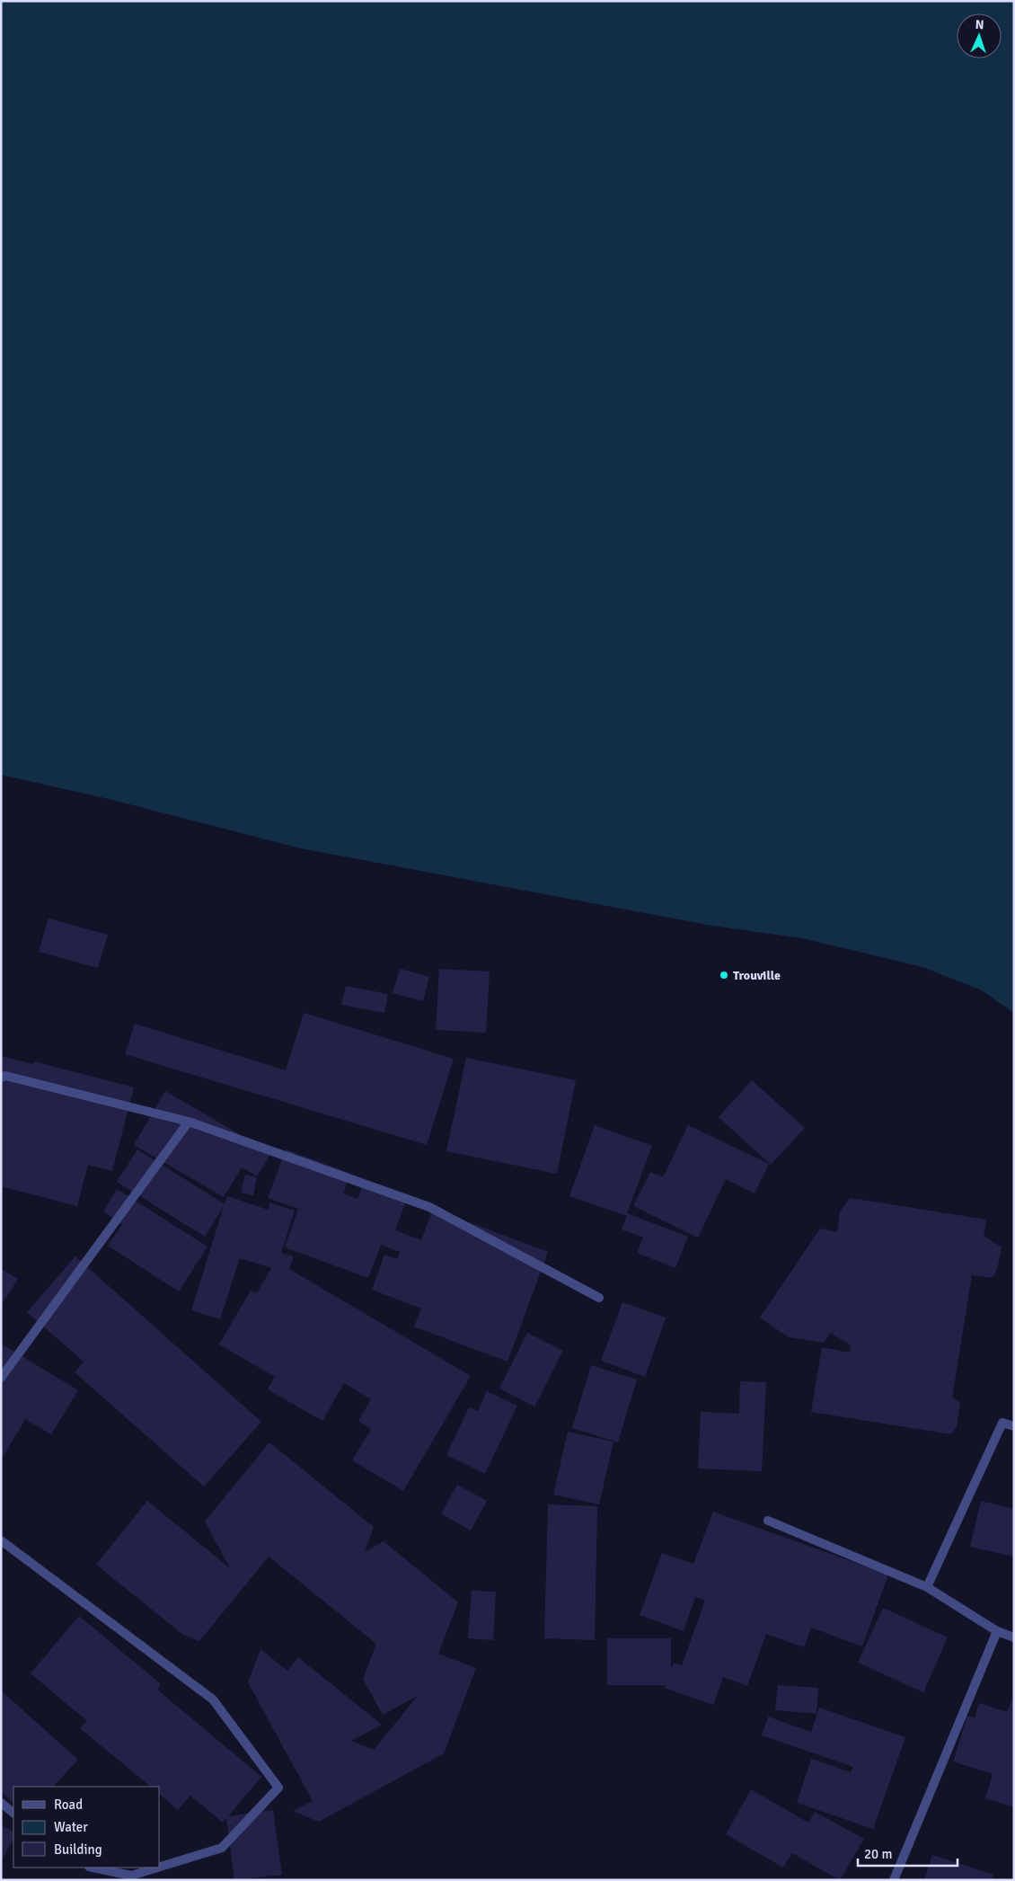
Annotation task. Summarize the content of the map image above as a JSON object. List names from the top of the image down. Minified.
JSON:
{"places":["Trouville"],"legend":["Road","Water","Building"],"scale_bar":"20 m","north":"top"}
